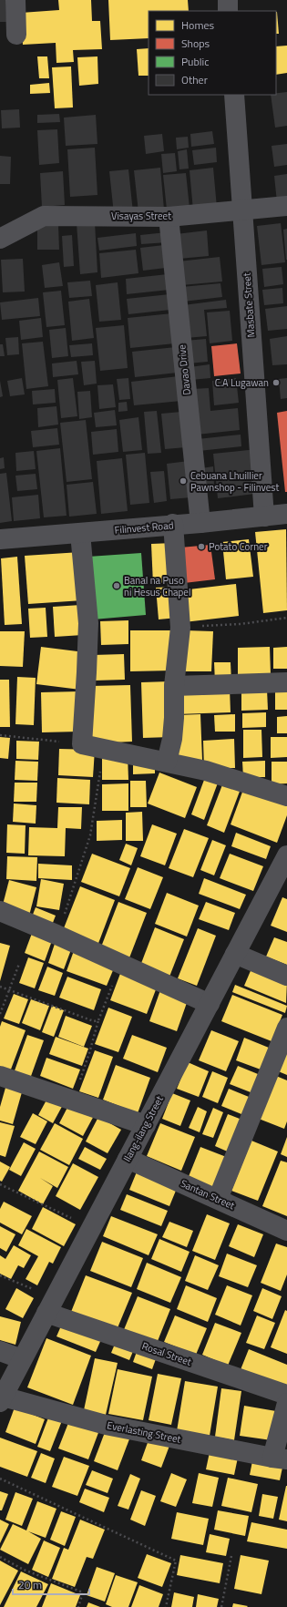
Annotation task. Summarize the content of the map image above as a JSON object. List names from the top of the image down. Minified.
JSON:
{"streets":{"street":["Visayas Street","Masbate Street","Davao Drive","Filinvest Road","Ilang-ilang Street","Santan Street","Rosal Street","Everlasting Street"]},"crossings":[["Visayas Street","Masbate Street"],["Visayas Street","Davao Drive"],["Masbate Street","Filinvest Road"],["Davao Drive","Filinvest Road"],["Ilang-ilang Street","Santan Street"],["Ilang-ilang Street","Rosal Street"],["Ilang-ilang Street","Everlasting Street"]],"places":["C.A Lugawan","Cebuana Lhuillier Pawnshop - Filinvest","Potato Corner","Banal na Puso ni Hesus Chapel"],"legend":["Homes","Shops","Public","Other"],"scale_bar":"20 m"}
